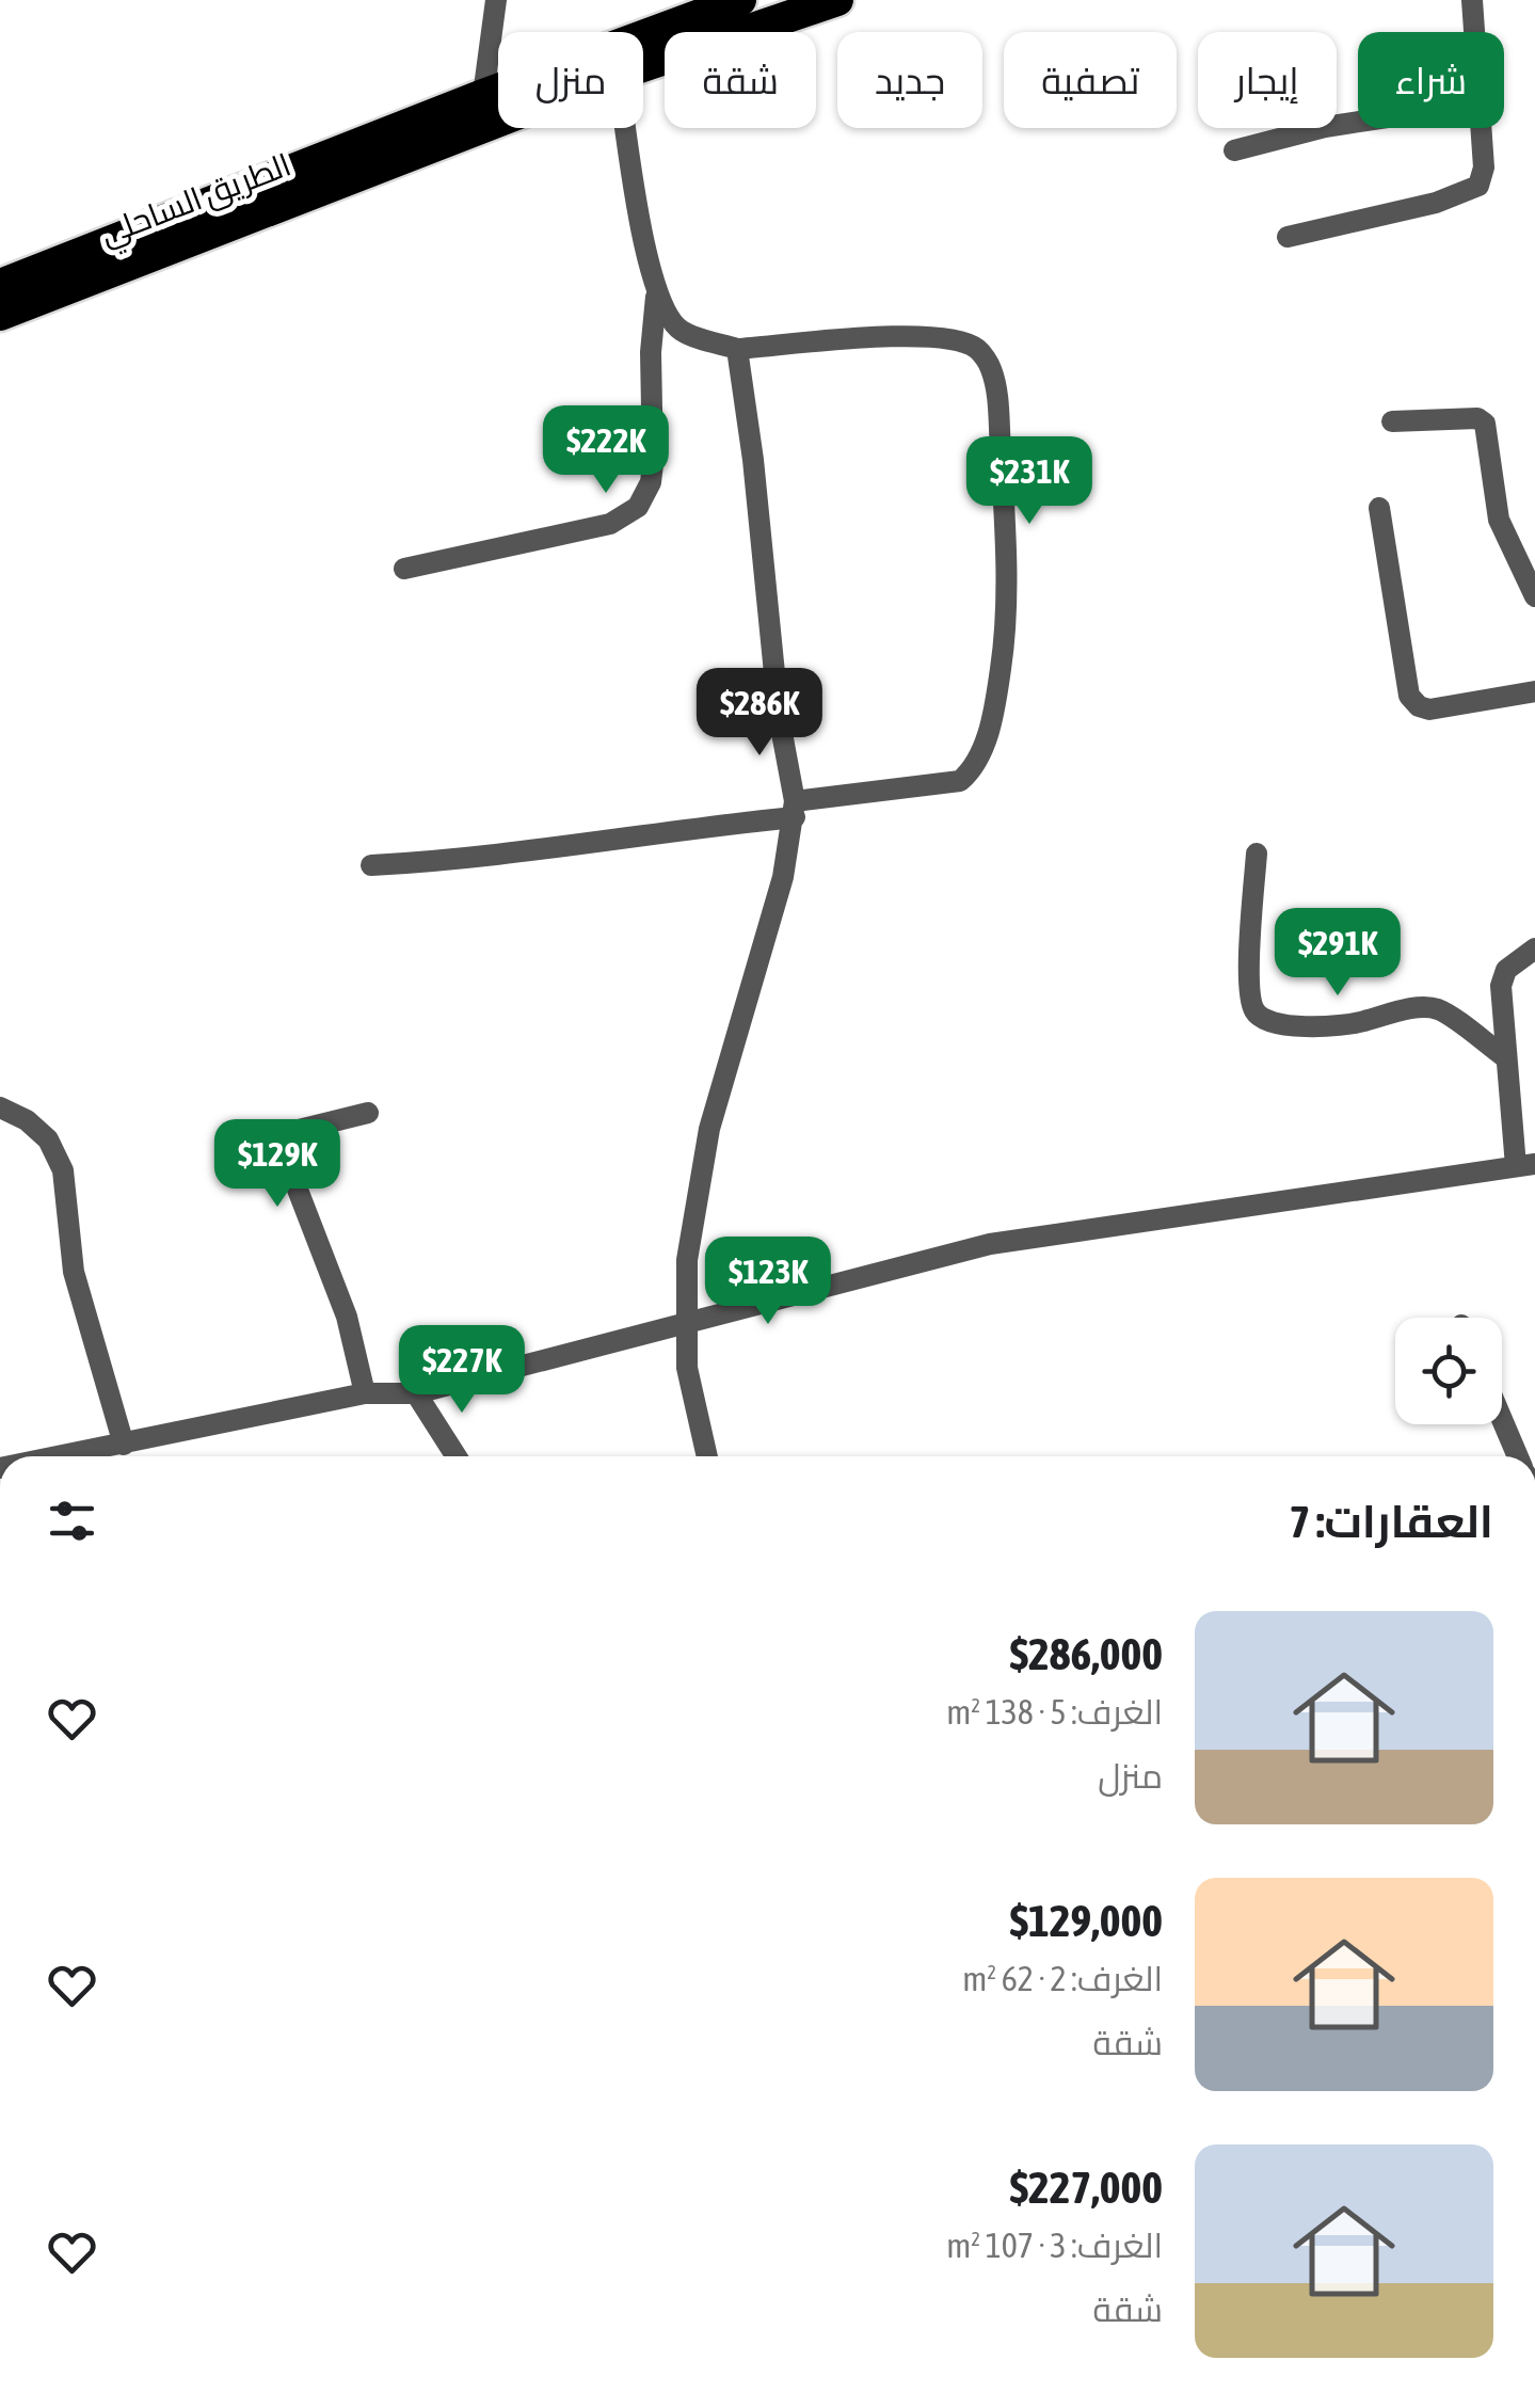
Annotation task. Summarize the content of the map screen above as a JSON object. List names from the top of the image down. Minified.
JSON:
{"streets":{"highway":["الطريق الساحلي"]},"page":{"chip":["شراء","إيجار","تصفية","جديد","شقة","منزل"],"price":["$222K","$231K","$286K","$291K","$129K","$123K","$227K"],"heading":"العقارات: 7","list":[{"name":"$286,000","note":"الغرف: 5 · 138 m² · منزل"},{"name":"$129,000","note":"الغرف: 2 · 62 m² · شقة"},{"name":"$227,000","note":"الغرف: 3 · 107 m² · شقة"}]}}
